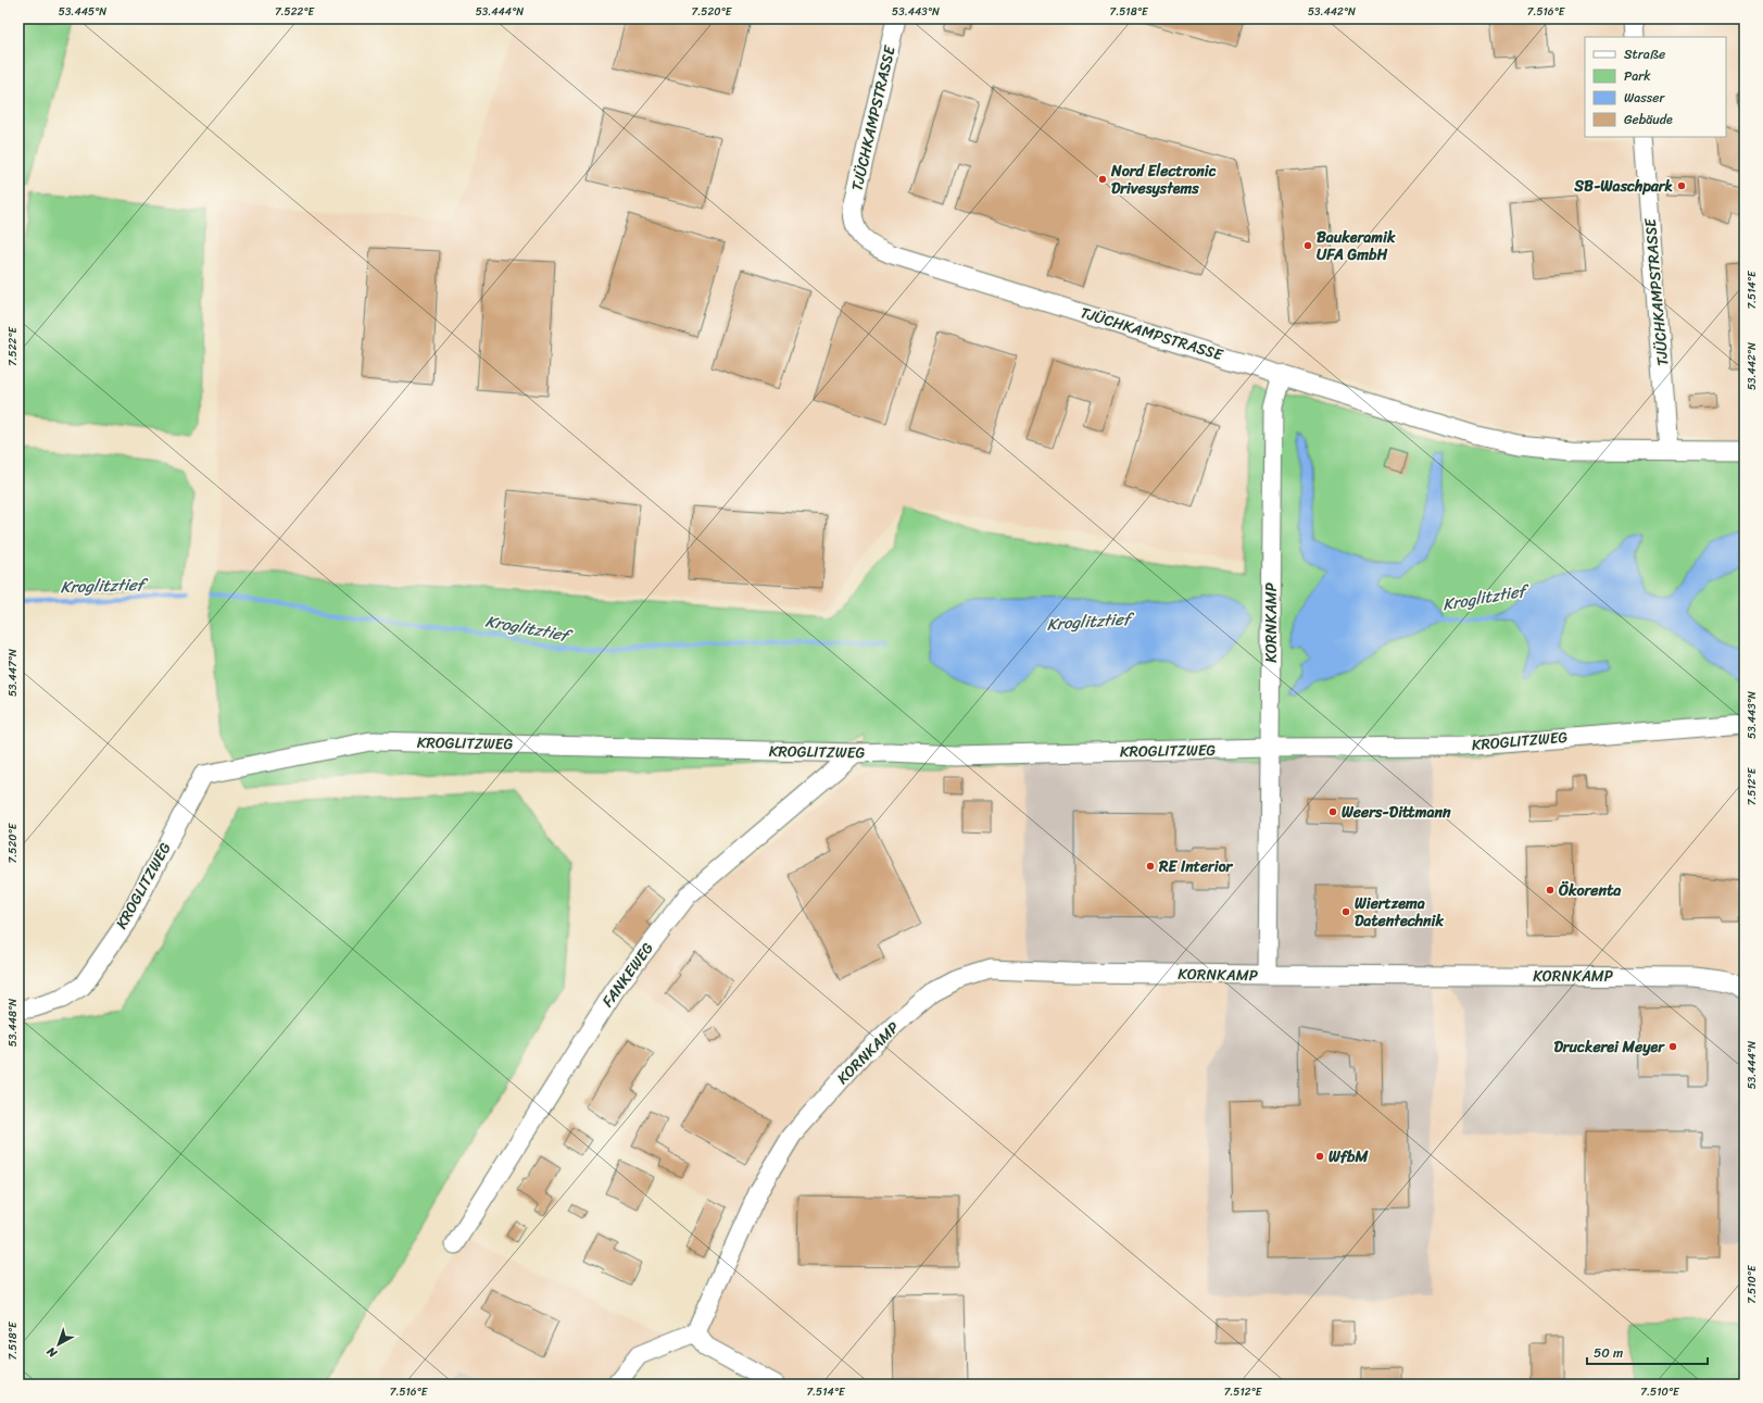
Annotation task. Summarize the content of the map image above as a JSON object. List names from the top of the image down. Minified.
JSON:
{"streets":{"street":["TJÜCHKAMPSTRASSE","KORNKAMP","KROGLITZWEG","FANKEWEG"]},"crossings":[["TJÜCHKAMPSTRASSE","KORNKAMP"],["KORNKAMP","KROGLITZWEG"],["KROGLITZWEG","FANKEWEG"]],"water":["Kroglitztief"],"places":["Nord Electronic Drivesystems","SB-Waschpark","Baukeramik UFA GmbH","Weers-Dittmann","RE Interior","Ökorenta","Wiertzema Datentechnik","Druckerei Meyer","WfbM"],"legend":["Straße","Park","Wasser","Gebäude"],"scale_bar":"50 m","north":"bottom left","coordinates":["53.445°N","7.522°E","53.444°N","7.520°E","53.443°N","7.518°E","53.442°N","7.516°E","7.514°E","53.447°N","7.512°E","53.448°N","7.510°E"]}
